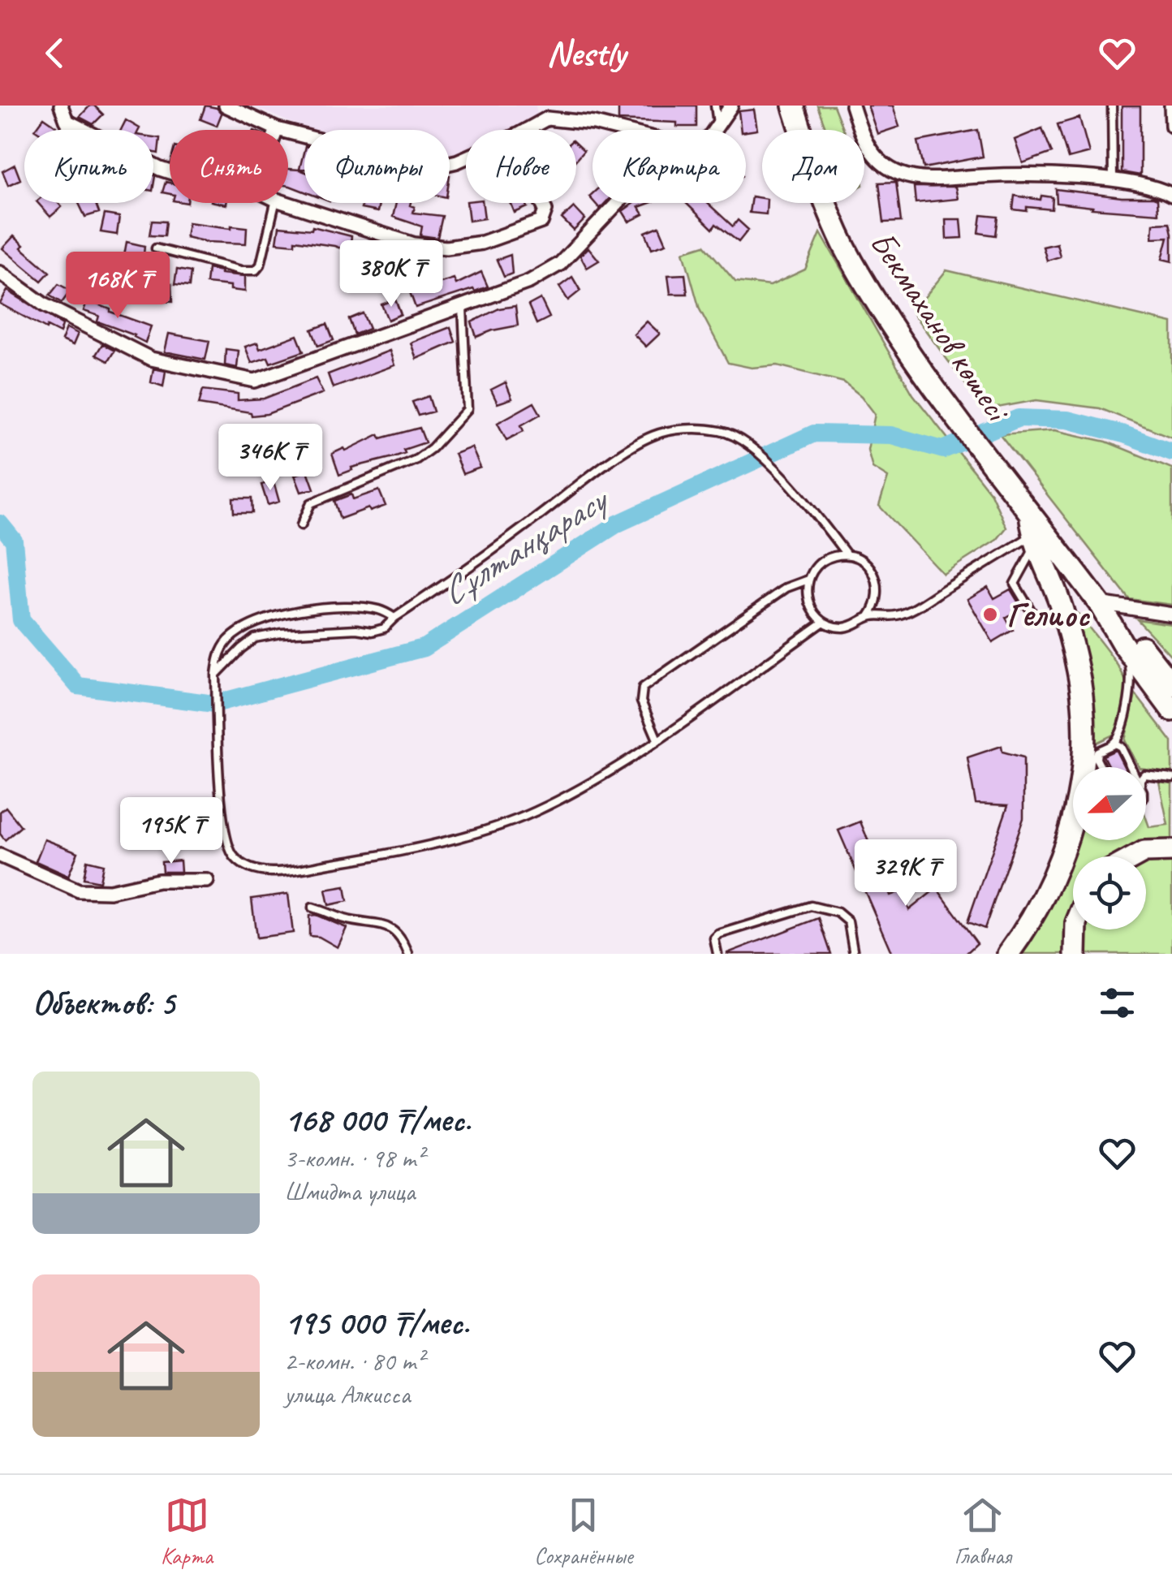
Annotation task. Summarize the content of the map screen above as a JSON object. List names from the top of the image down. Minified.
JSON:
{"streets":{"main road":["Бекмаханов көшесі"]},"water":["Сұлтанқарасу"],"places":["Гелиос"],"north":"left","page":{"header":"Nestly","chip":["Купить","Снять","Фильтры","Новое","Квартира","Дом"],"price":["380K ₸","168K ₸","346K ₸","195K ₸","329K ₸"],"heading":"Объектов: 5","list":[{"name":"168 000 ₸/мес.","note":"3-комн. · 98 m² · Шмидта улица"},{"name":"195 000 ₸/мес.","note":"2-комн. · 80 m² · улица Алкисса"}],"tabs":["Карта","Сохранённые","Главная"]}}
